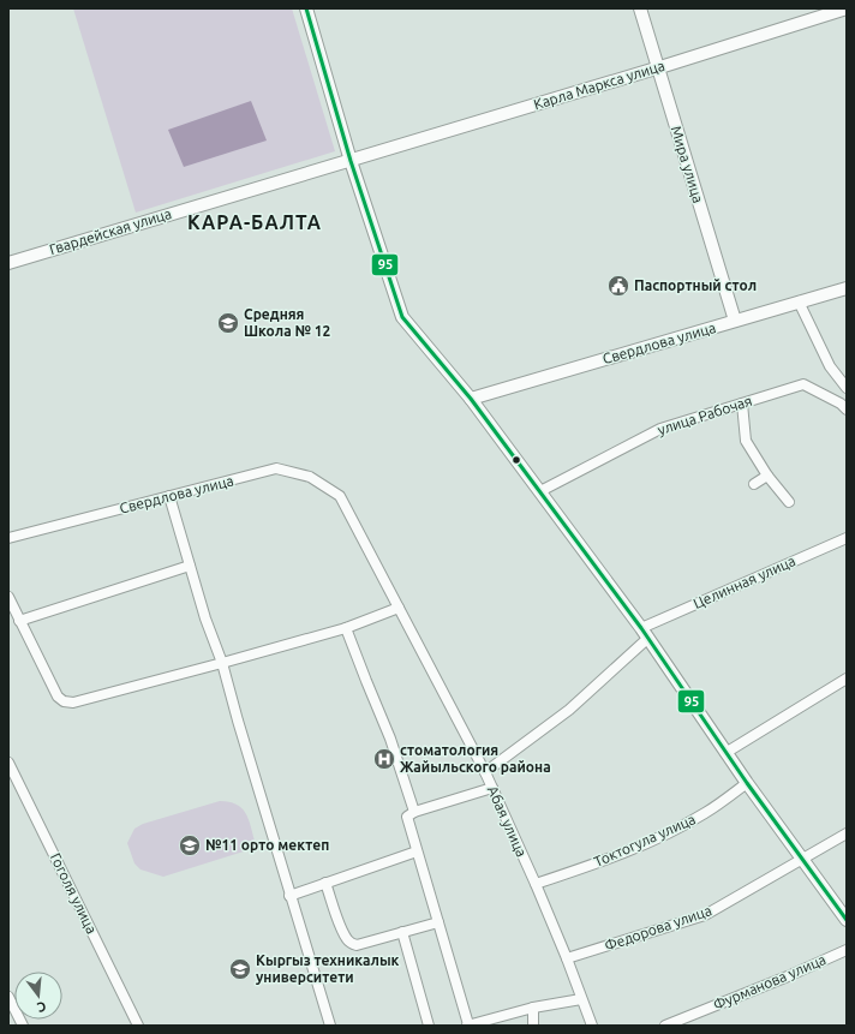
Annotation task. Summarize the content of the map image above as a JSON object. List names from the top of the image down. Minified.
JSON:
{"streets":{"street":["Карла Маркса улица","Мира улица","Гвардейская улица","Свердлова улица","улица Рабочая","Целинная улица","Абая улица","Токтогула улица","Гоголя улица","Федорова улица","Фурманова улица"]},"crossings":[["Карла Маркса улица","Мира улица"],["Карла Маркса улица","Гвардейская улица"],["Мира улица","Свердлова улица"],["Свердлова улица","Абая улица"],["Целинная улица","Абая улица"],["Абая улица","Токтогула улица"],["Абая улица","Федорова улица"]],"districts":["КАРА-БАЛТА"],"places":{"public building":["Паспортный стол"],"school or university":["Средняя Школа № 12","№11 орто мектеп","Кыргыз техникалык университети"],"hospital":["стоматология Жайыльского района"]},"lines":["transit line 95"],"north":"bottom"}
